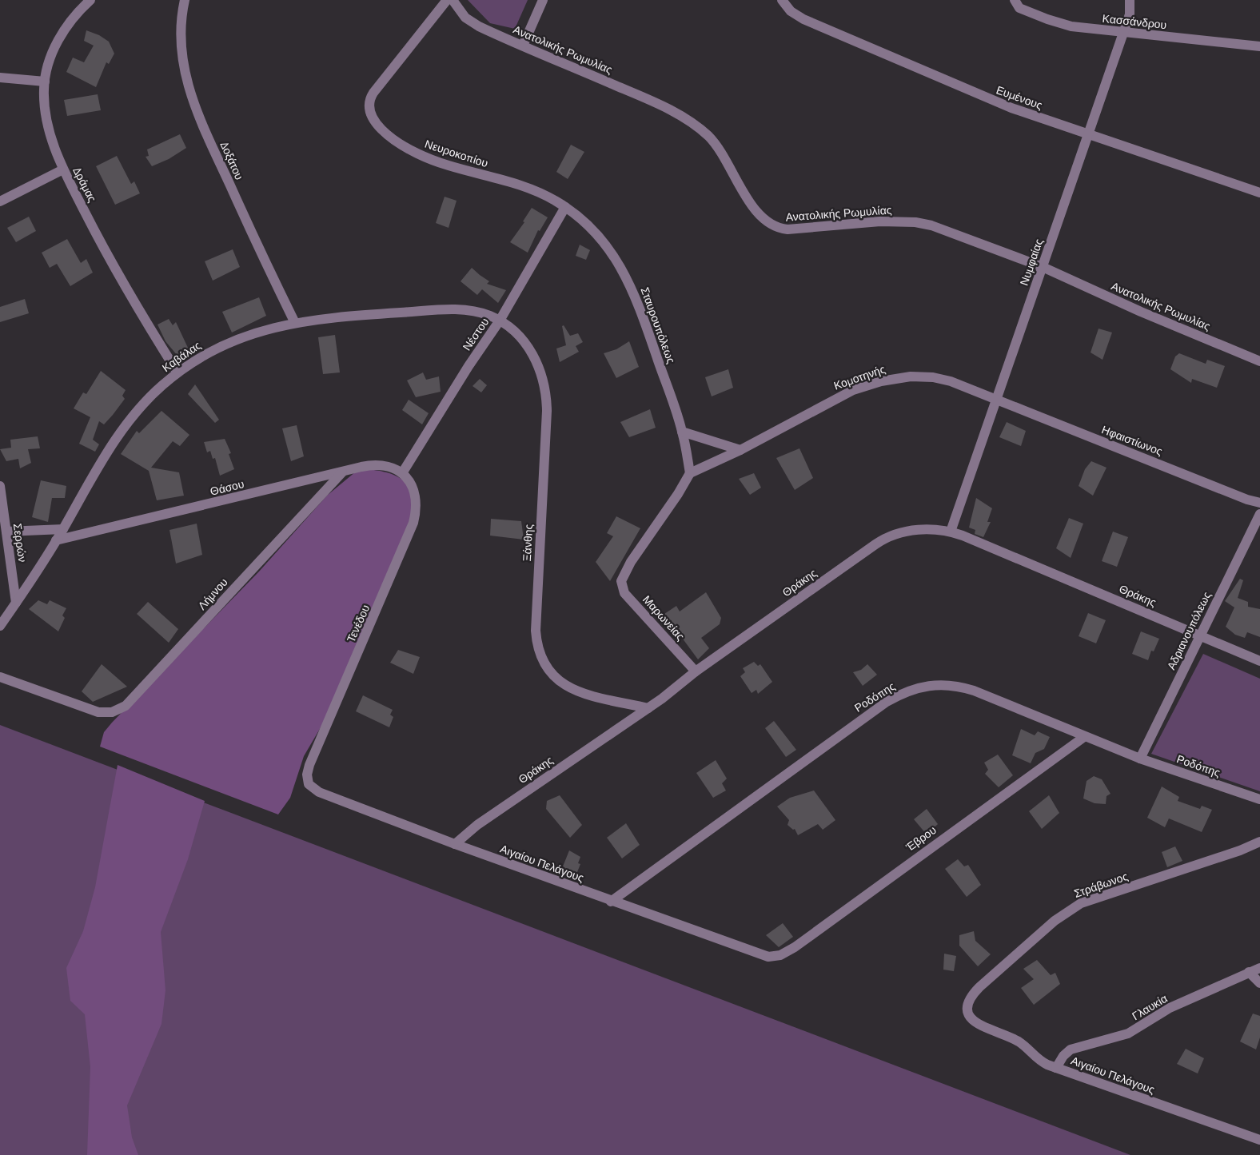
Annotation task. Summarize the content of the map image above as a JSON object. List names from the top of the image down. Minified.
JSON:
{"streets":{"street":["Κασσάνδρου","Ανατολικής Ρωμυλίας","Ευμένους","Νευροκοπίου","Δοξάτου","Δράμας","Νυμφαίας","Σταυρουπόλεως","Νέστου","Καβάλας","Κομοτηνής","Ηφαιστίωνος","Θάσου","Σερρών","Ξάνθης","Θράκης","Λήμνου","Μαρωνείας","Τενέδου","Αδριανουπόλεως","Ροδόπης","Έβρου","Αιγαίου Πελάγους","Στράβωνος","Γλαυκία"]},"crossings":[["Κασσάνδρου","Νυμφαίας"],["Ανατολικής Ρωμυλίας","Νυμφαίας"],["Ευμένους","Νυμφαίας"],["Νευροκοπίου","Σταυρουπόλεως"],["Νευροκοπίου","Νέστου"],["Δοξάτου","Καβάλας"],["Δράμας","Καβάλας"],["Νυμφαίας","Κομοτηνής"],["Νυμφαίας","Ηφαιστίωνος"],["Νυμφαίας","Θράκης"],["Σταυρουπόλεως","Νέστου"],["Σταυρουπόλεως","Κομοτηνής"],["Σταυρουπόλεως","Μαρωνείας"],["Νέστου","Καβάλας"],["Νέστου","Θάσου"],["Νέστου","Ξάνθης"],["Νέστου","Τενέδου"],["Καβάλας","Θάσου"],["Καβάλας","Σερρών"],["Καβάλας","Ξάνθης"],["Κομοτηνής","Ηφαιστίωνος"],["Κομοτηνής","Μαρωνείας"],["Θάσου","Λήμνου"],["Θάσου","Τενέδου"],["Ξάνθης","Θράκης"],["Θράκης","Μαρωνείας"],["Θράκης","Αδριανουπόλεως"],["Θράκης","Αιγαίου Πελάγους"],["Τενέδου","Αιγαίου Πελάγους"],["Αδριανουπόλεως","Ροδόπης"],["Ροδόπης","Έβρου"],["Ροδόπης","Αιγαίου Πελάγους"],["Έβρου","Αιγαίου Πελάγους"],["Αιγαίου Πελάγους","Στράβωνος"],["Αιγαίου Πελάγους","Γλαυκία"]]}
